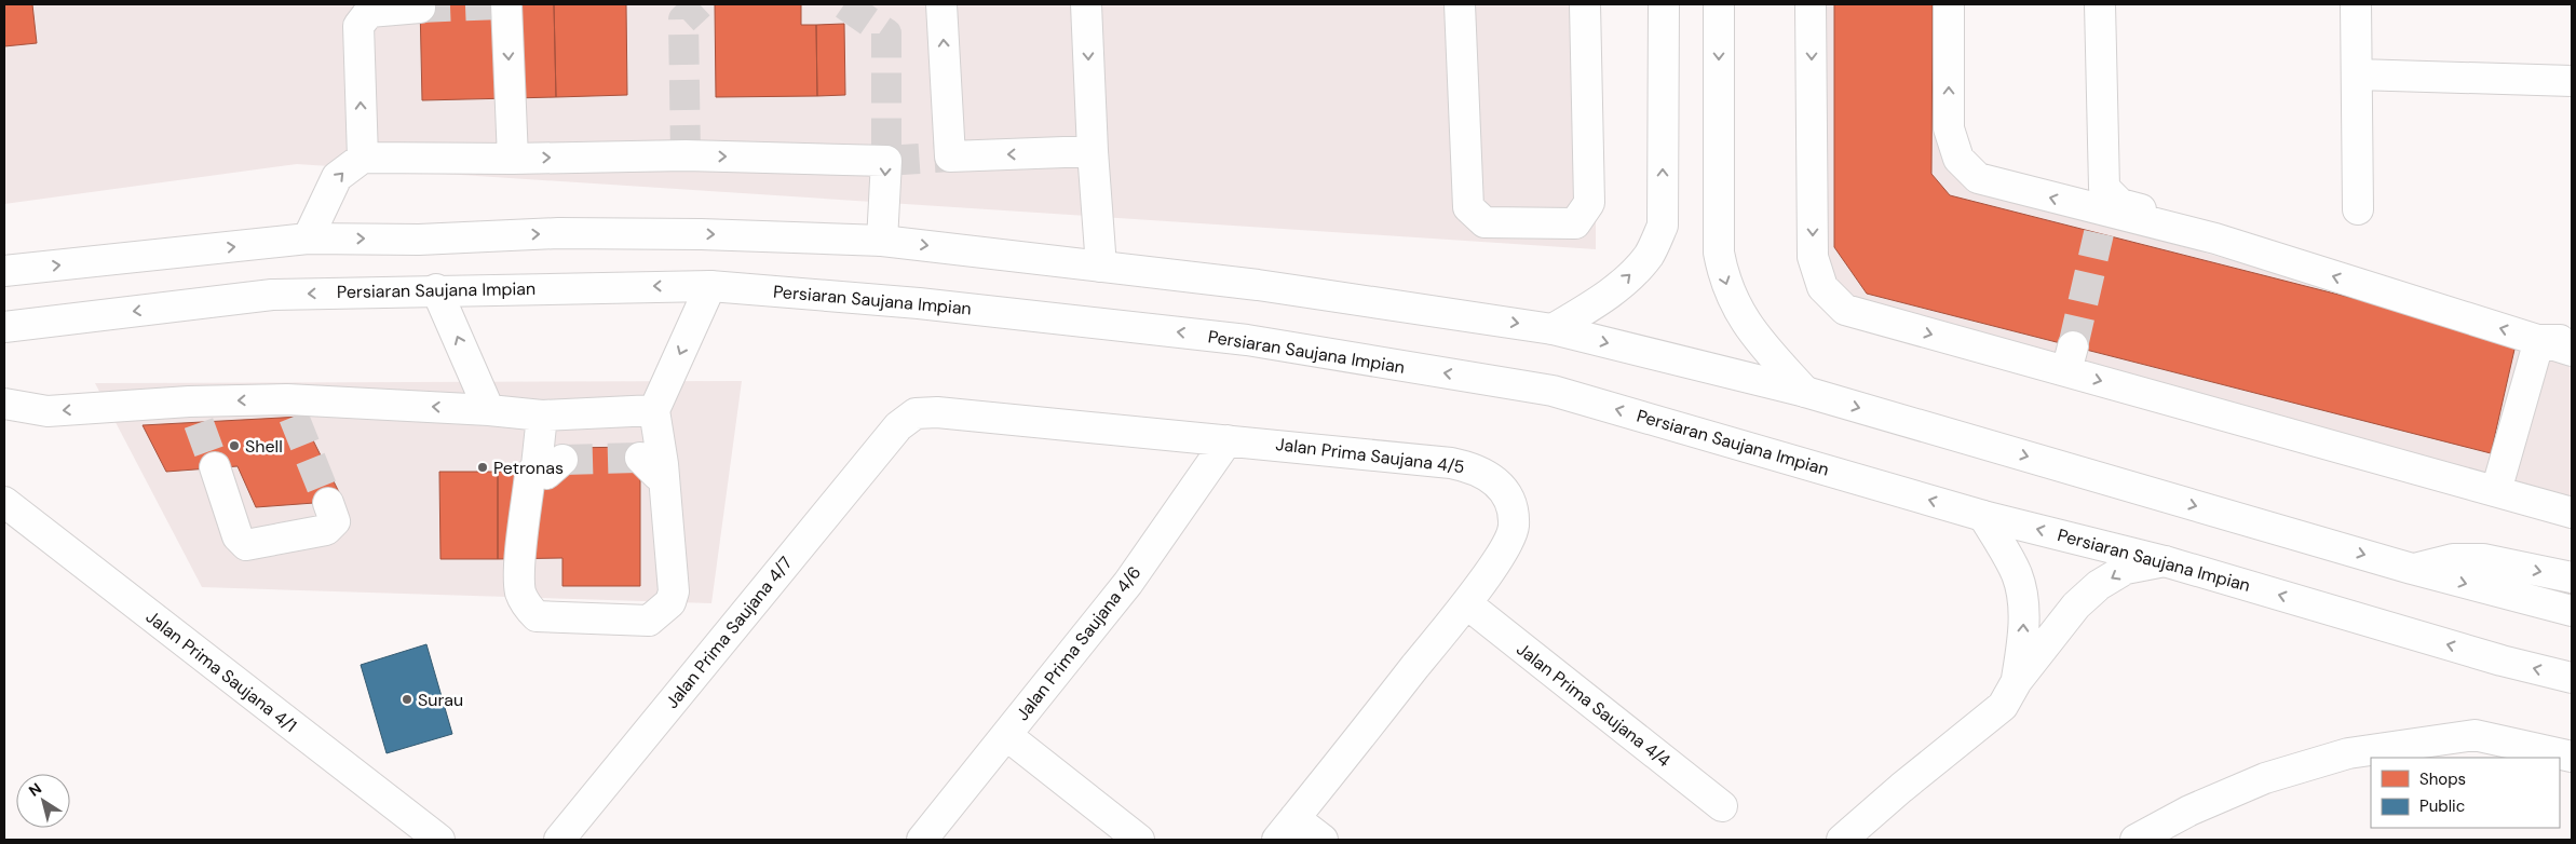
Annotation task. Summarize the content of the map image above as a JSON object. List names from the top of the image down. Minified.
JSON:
{"streets":{"main road":["Persiaran Saujana Impian","Jalan Prima Saujana 4/5","Jalan Prima Saujana 4/7","Jalan Prima Saujana 4/6","Jalan Prima Saujana 4/1","Jalan Prima Saujana 4/4"]},"crossings":[["Jalan Prima Saujana 4/5","Jalan Prima Saujana 4/7"],["Jalan Prima Saujana 4/5","Jalan Prima Saujana 4/6"],["Jalan Prima Saujana 4/5","Jalan Prima Saujana 4/4"]],"places":["Shell","Petronas","Surau"],"legend":["Shops","Public"],"north":"top left"}
